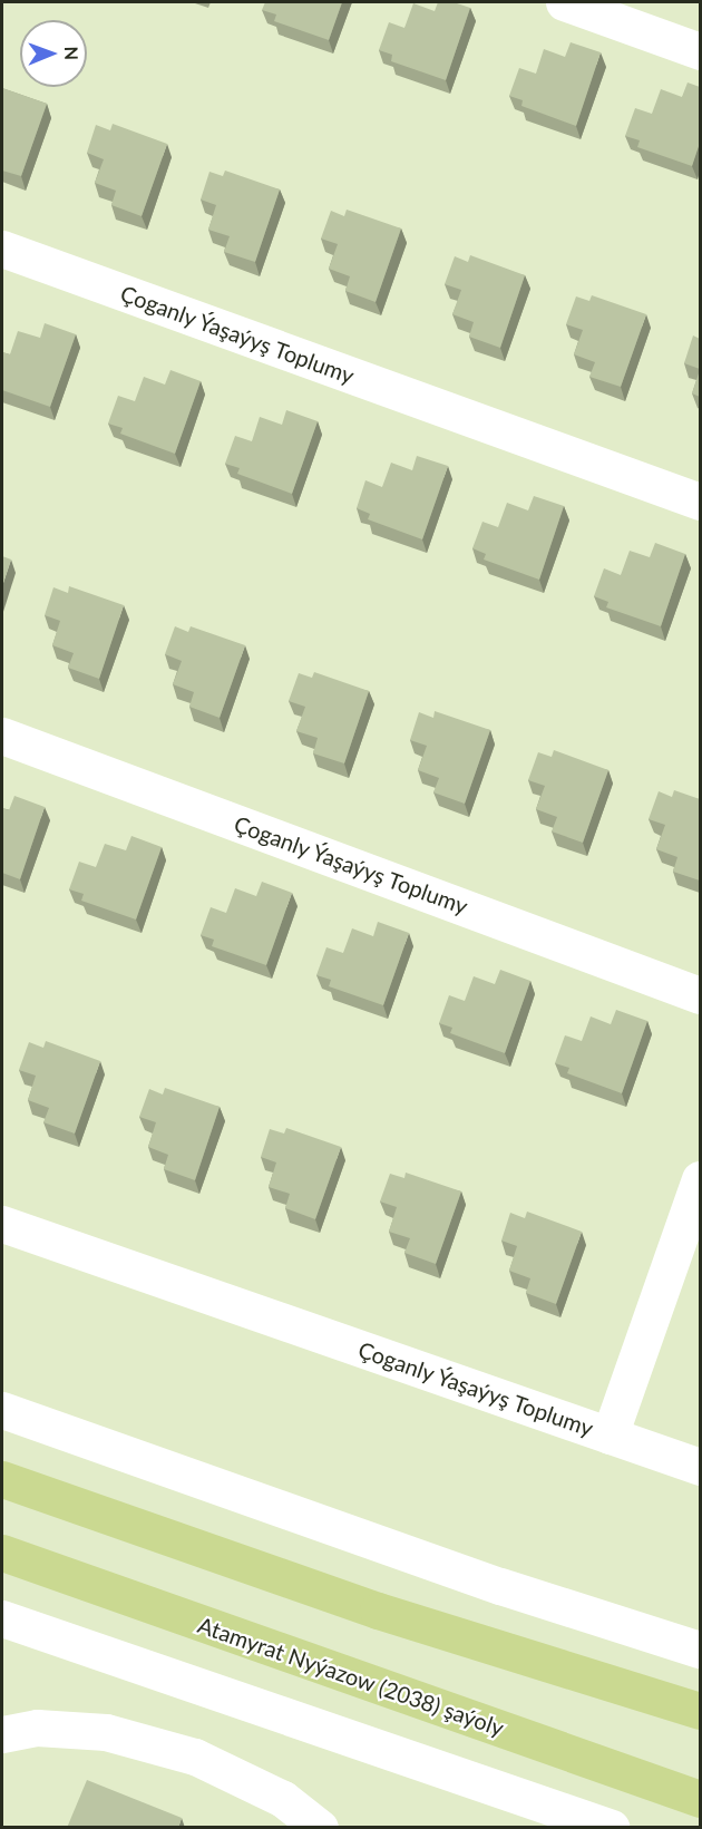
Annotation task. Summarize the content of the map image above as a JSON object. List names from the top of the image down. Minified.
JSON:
{"streets":{"main road":["Atamyrat Nyýazow (2038) şaýoly"],"street":["Çoganly Ýaşaýyş Toplumy"]},"north":"right"}
